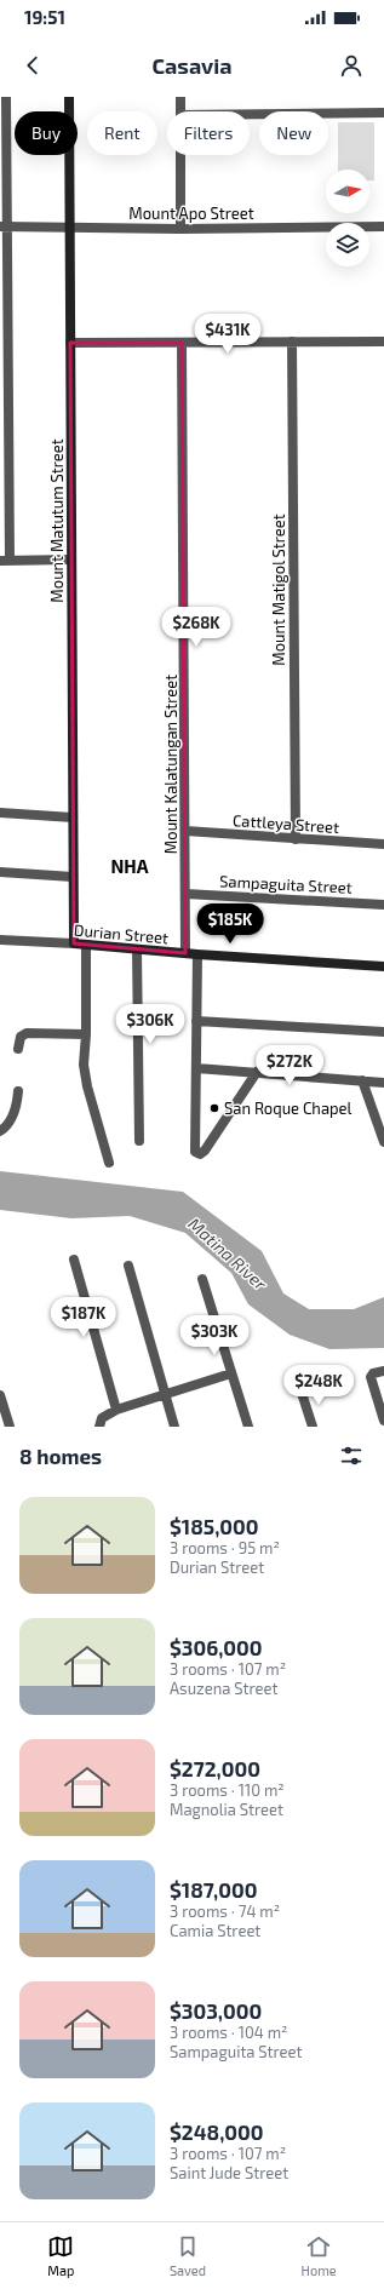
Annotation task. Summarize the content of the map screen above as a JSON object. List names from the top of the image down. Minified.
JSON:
{"streets":{"street":["Mount Apo Street","Mount Matutum Street","Mount Matigol Street","Mount Kalatungan Street","Cattleya Street","Sampaguita Street","Durian Street"]},"crossings":[["Mount Apo Street","Mount Matutum Street"],["Mount Matutum Street","Durian Street"],["Mount Matigol Street","Cattleya Street"],["Mount Kalatungan Street","Cattleya Street"],["Mount Kalatungan Street","Sampaguita Street"],["Mount Kalatungan Street","Durian Street"]],"districts":["NHA"],"water":["Matina River"],"places":["San Roque Chapel"],"north":"right","page":{"status":"19:51","header":"Casavia","chip":["Buy","Rent","Filters","New"],"price":["$431K","$268K","$185K","$306K","$272K","$187K","$303K","$248K"],"heading":"8 homes","list":[{"name":"$185,000","note":"3 rooms · 95 m² · Durian Street"},{"name":"$306,000","note":"3 rooms · 107 m² · Asuzena Street"},{"name":"$272,000","note":"3 rooms · 110 m² · Magnolia Street"},{"name":"$187,000","note":"3 rooms · 74 m² · Camia Street"},{"name":"$303,000","note":"3 rooms · 104 m² · Sampaguita Street"},{"name":"$248,000","note":"3 rooms · 107 m² · Saint Jude Street"}],"tabs":["Map","Saved","Home"]}}
